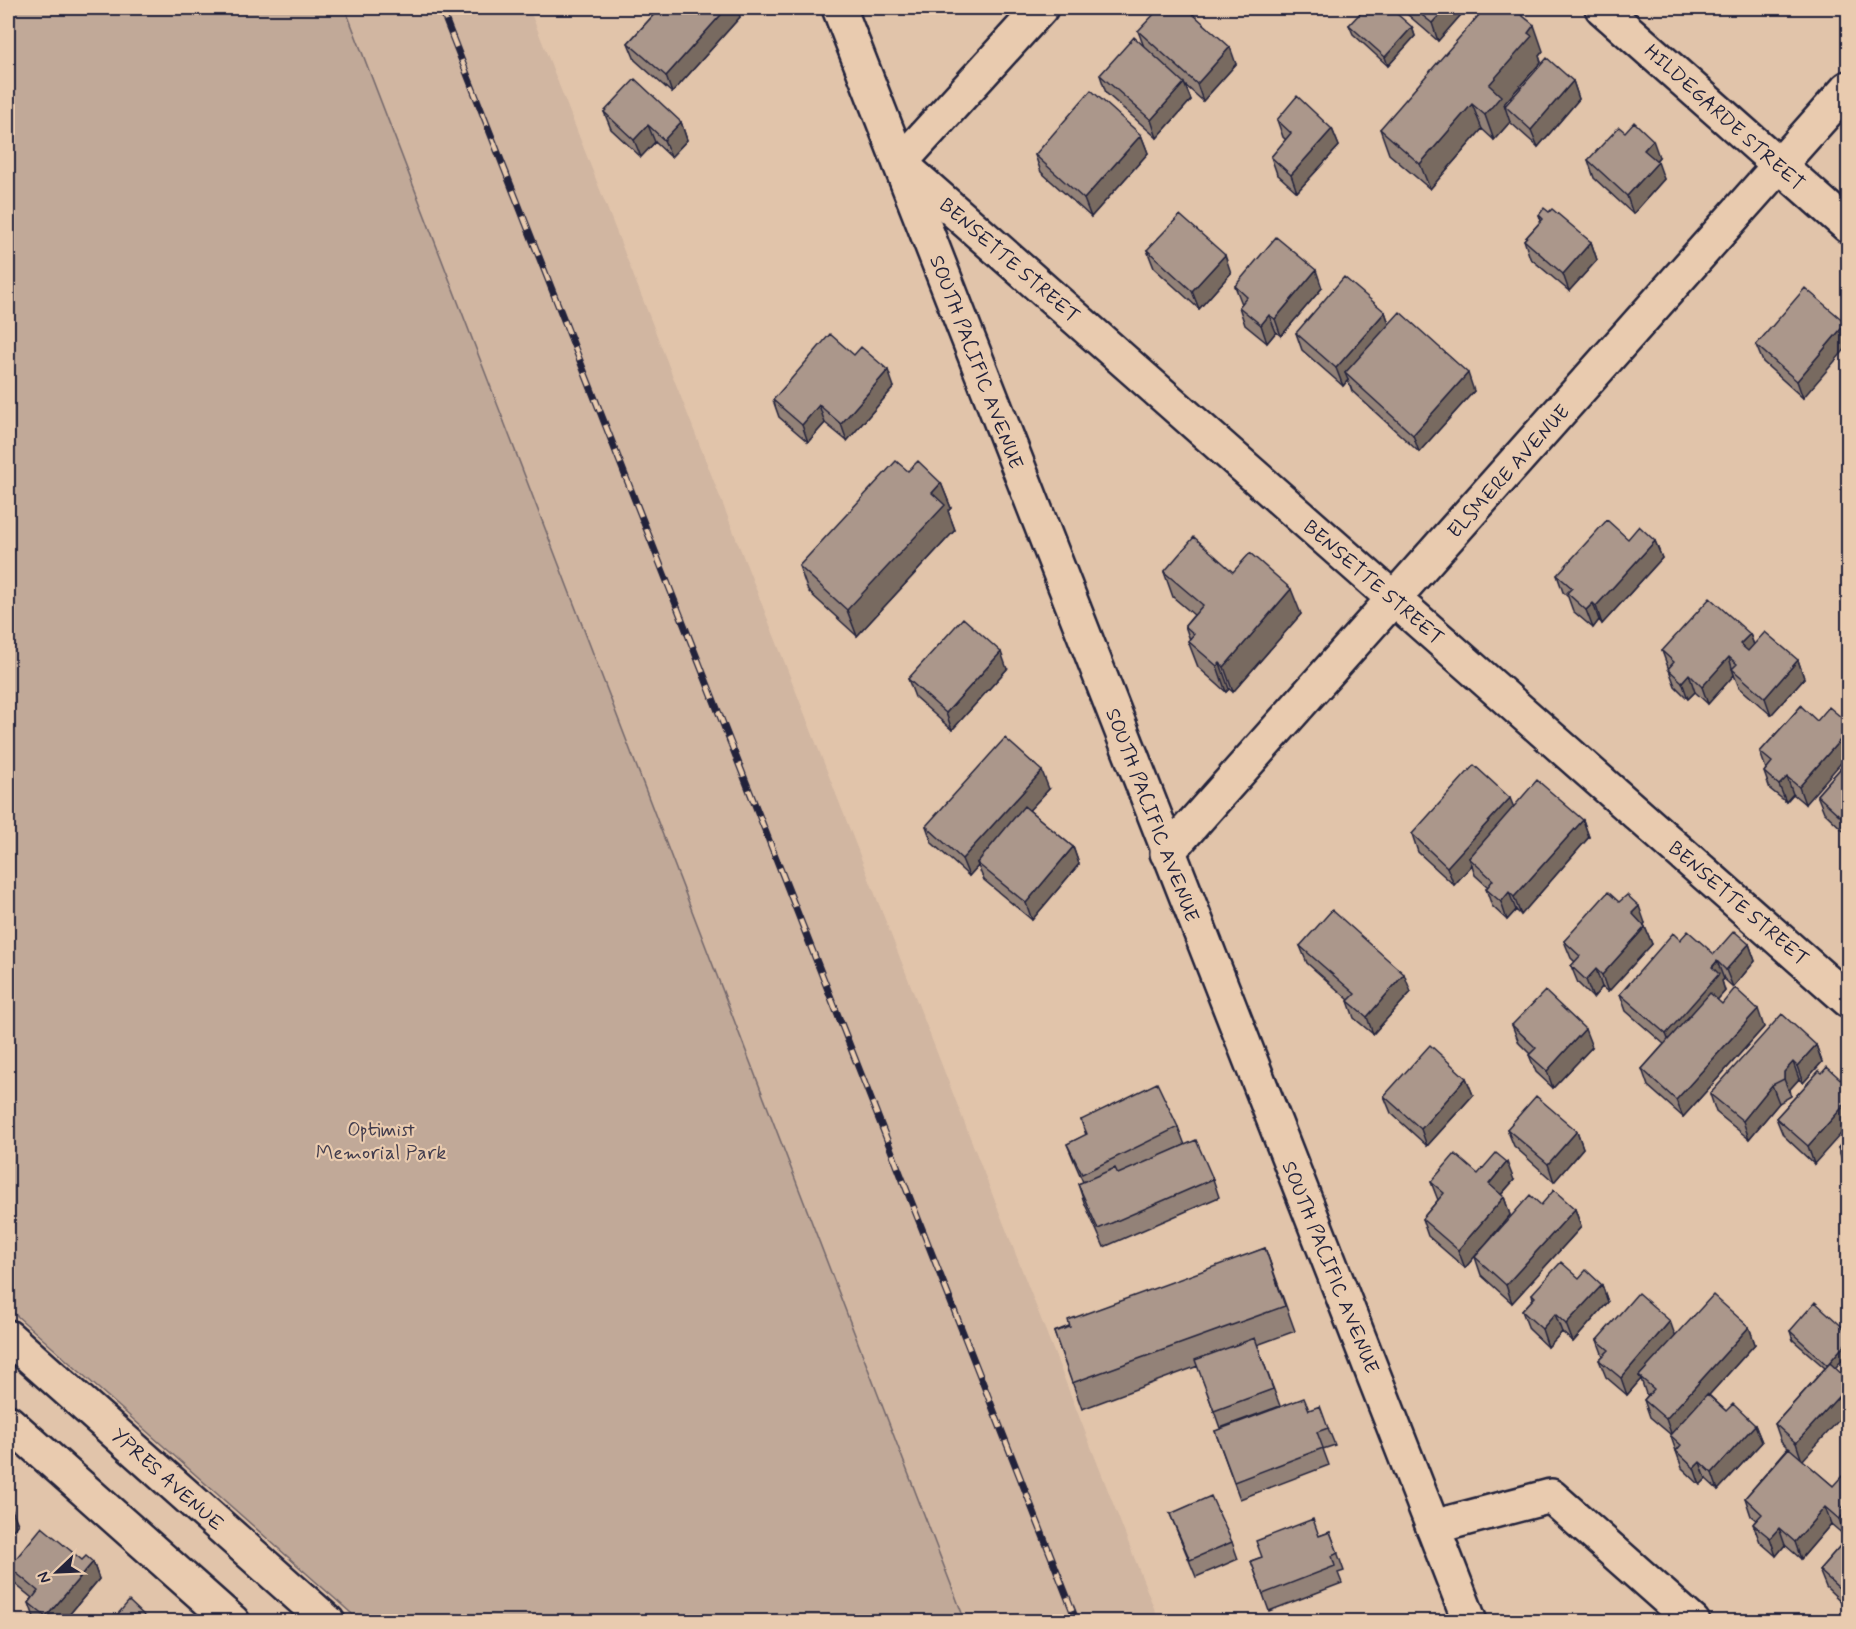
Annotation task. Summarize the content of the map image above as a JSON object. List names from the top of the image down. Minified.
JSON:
{"streets":{"street":["HILDEGARDE STREET","BENSETTE STREET","SOUTH PACIFIC AVENUE","ELSMERE AVENUE","YPRES AVENUE"]},"crossings":[["HILDEGARDE STREET","ELSMERE AVENUE"],["BENSETTE STREET","SOUTH PACIFIC AVENUE"],["BENSETTE STREET","ELSMERE AVENUE"],["SOUTH PACIFIC AVENUE","ELSMERE AVENUE"]],"parks":["Optimist Memorial Park"],"north":"bottom left"}
